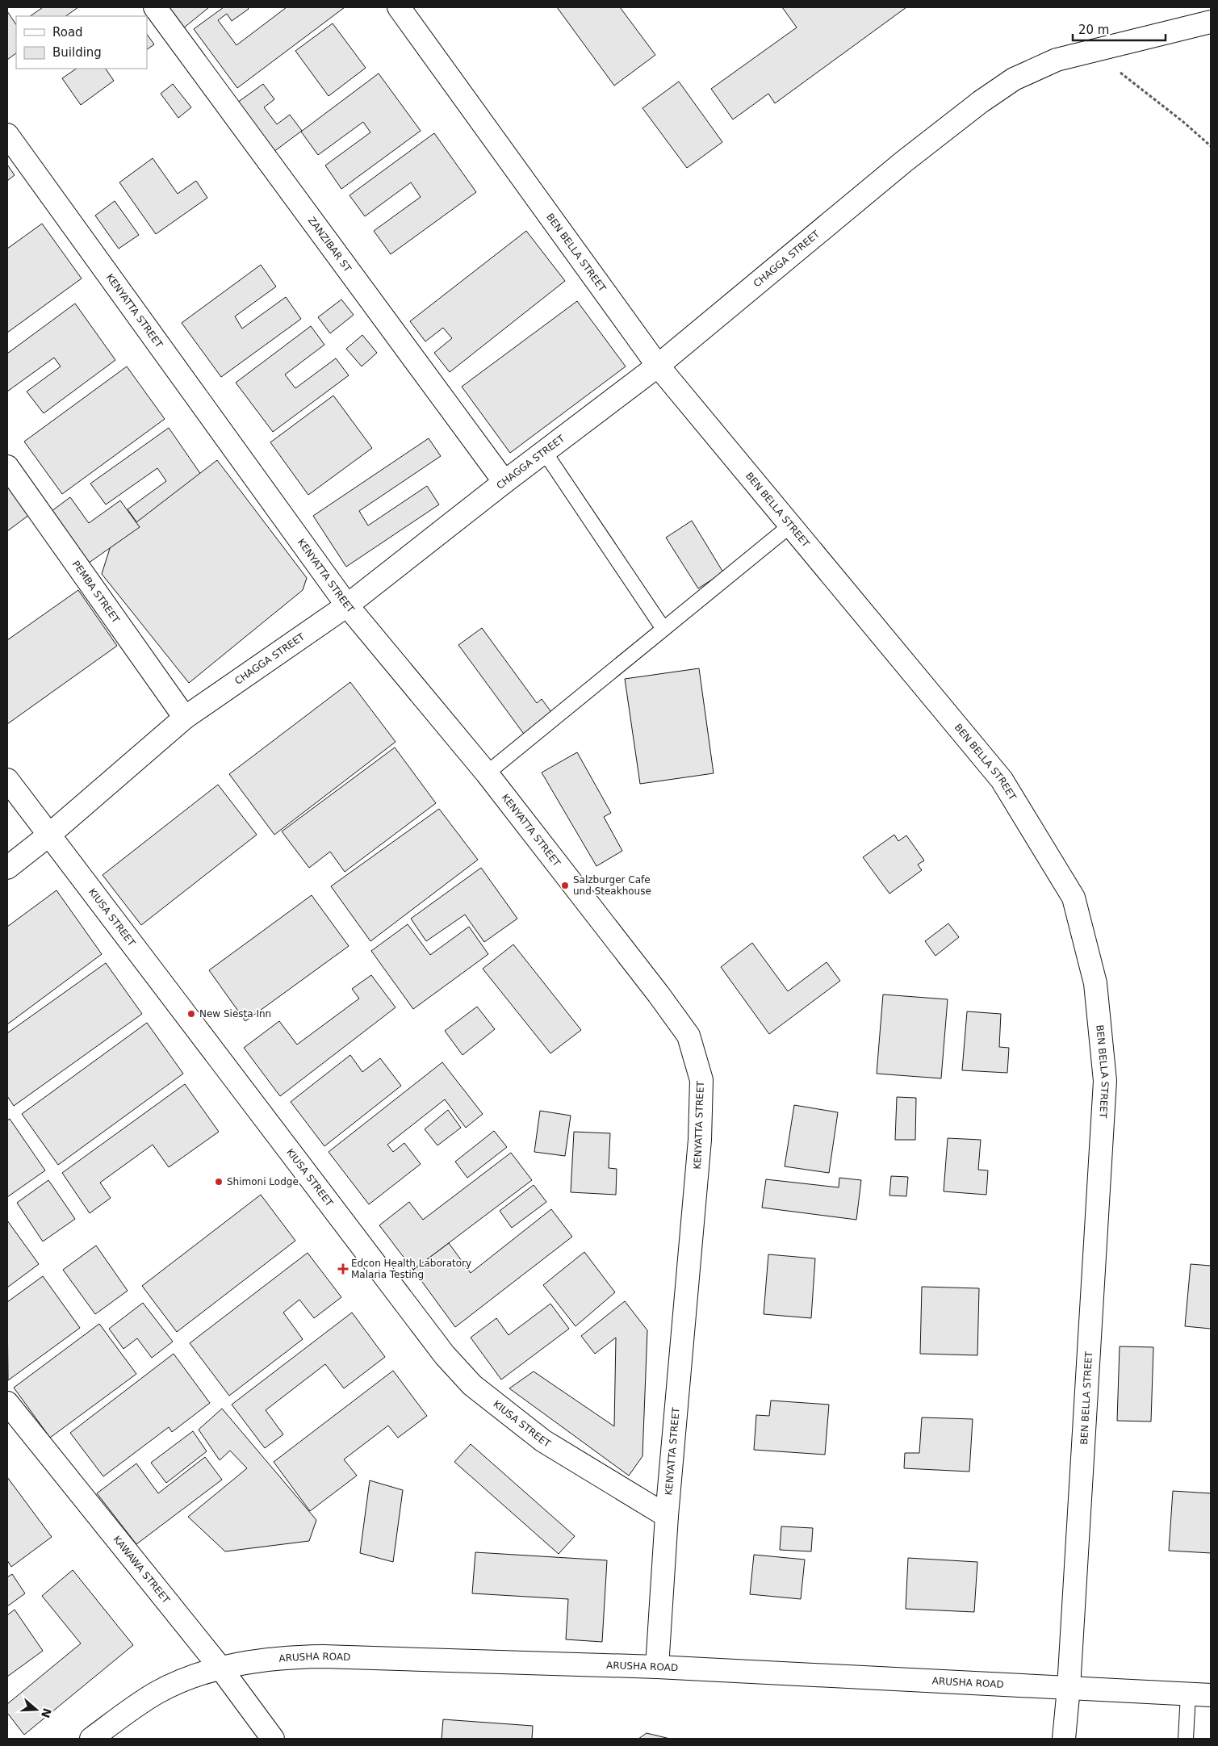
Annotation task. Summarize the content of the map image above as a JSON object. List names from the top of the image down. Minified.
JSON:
{"streets":{"street":["ZANZIBAR ST","BEN BELLA STREET","CHAGGA STREET","KENYATTA STREET","PEMBA STREET","KIUSA STREET","KAWAWA STREET","ARUSHA ROAD"]},"crossings":[["ZANZIBAR ST","CHAGGA STREET"],["BEN BELLA STREET","CHAGGA STREET"],["BEN BELLA STREET","ARUSHA ROAD"],["CHAGGA STREET","KENYATTA STREET"],["CHAGGA STREET","PEMBA STREET"],["CHAGGA STREET","KIUSA STREET"],["KENYATTA STREET","KIUSA STREET"],["KENYATTA STREET","ARUSHA ROAD"],["KAWAWA STREET","ARUSHA ROAD"]],"places":{"other":["Salzburger Cafe und Steakhouse","New Siesta Inn","Shimoni Lodge"],"health":["Edcon Health Laboratory Malaria Testing"]},"legend":["Road","Building"],"scale_bar":"20 m","north":"right"}
